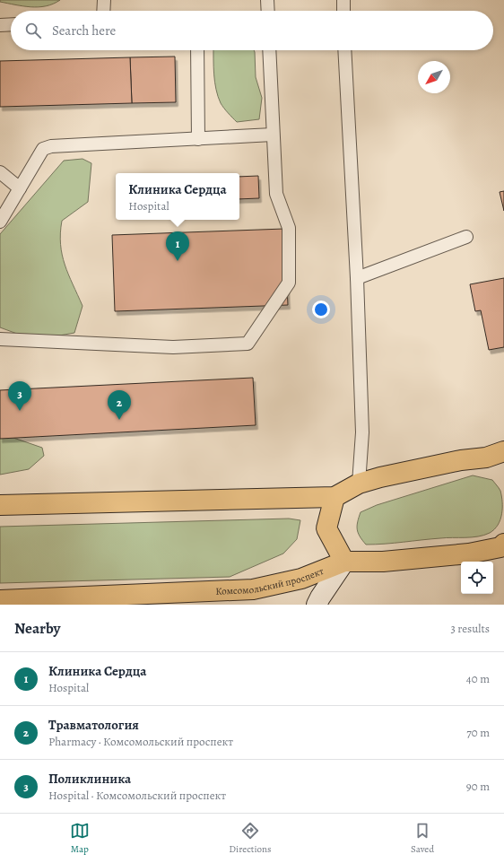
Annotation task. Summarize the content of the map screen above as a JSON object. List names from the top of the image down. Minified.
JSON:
{"streets":{"main road":["Комсомольский проспект"]},"north":"bottom left","page":{"search":"Search here","popup":["Клиника Сердца","Hospital"],"pins":["1","3","2"],"heading":["Nearby","3 results"],"list":[{"mark":"1","name":"Клиника Сердца","note":"Hospital","value":"40 m"},{"mark":"2","name":"Травматология","note":"Pharmacy · Комсомольский проспект","value":"70 m"},{"mark":"3","name":"Поликлиника","note":"Hospital · Комсомольский проспект","value":"90 m"}],"nav":["Map","Directions","Saved"]}}
